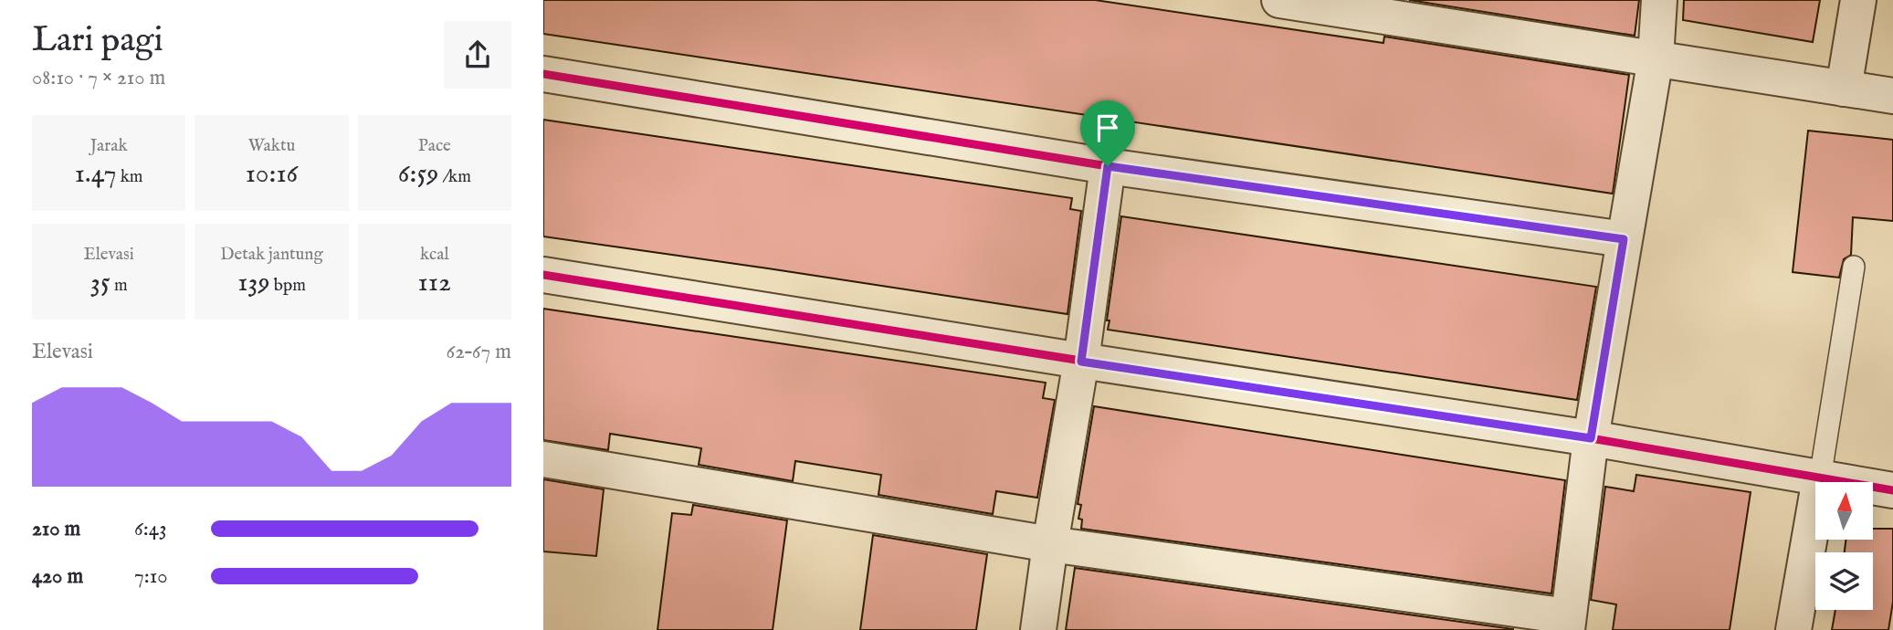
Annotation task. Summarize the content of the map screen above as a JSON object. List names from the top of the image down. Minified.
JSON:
{"north":"top","page":{"heading":["Lari pagi","08:10 · 7 × 210 m"],"stats":[["Jarak","1.47 km"],["Waktu","10:16"],["Pace","6:59 /km"],["Elevasi","35 m"],["Detak jantung","139 bpm"],["kcal","112"]],"chart":["Elevasi","62–67 m"],"list":[{"name":"210 m","note":"6:43"},{"name":"420 m","note":"7:10"}]}}
